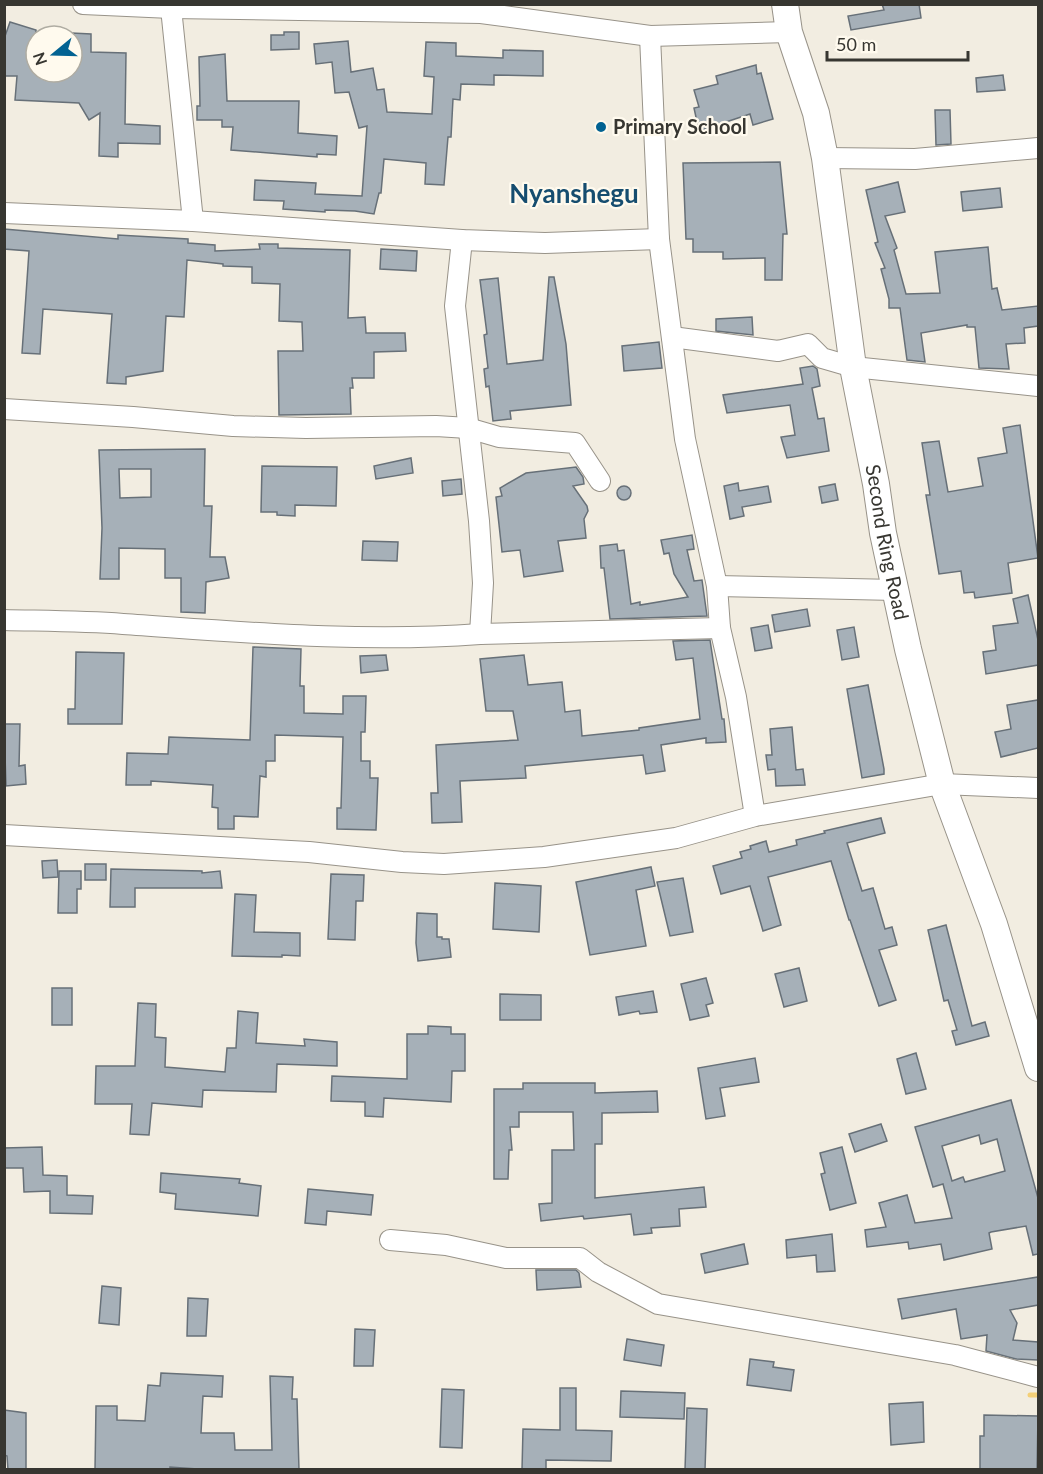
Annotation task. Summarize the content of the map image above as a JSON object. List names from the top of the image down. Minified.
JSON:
{"streets":{"street":["Second Ring Road"]},"districts":["Nyanshegu"],"places":["Primary School"],"scale_bar":"50 m","north":"left"}
